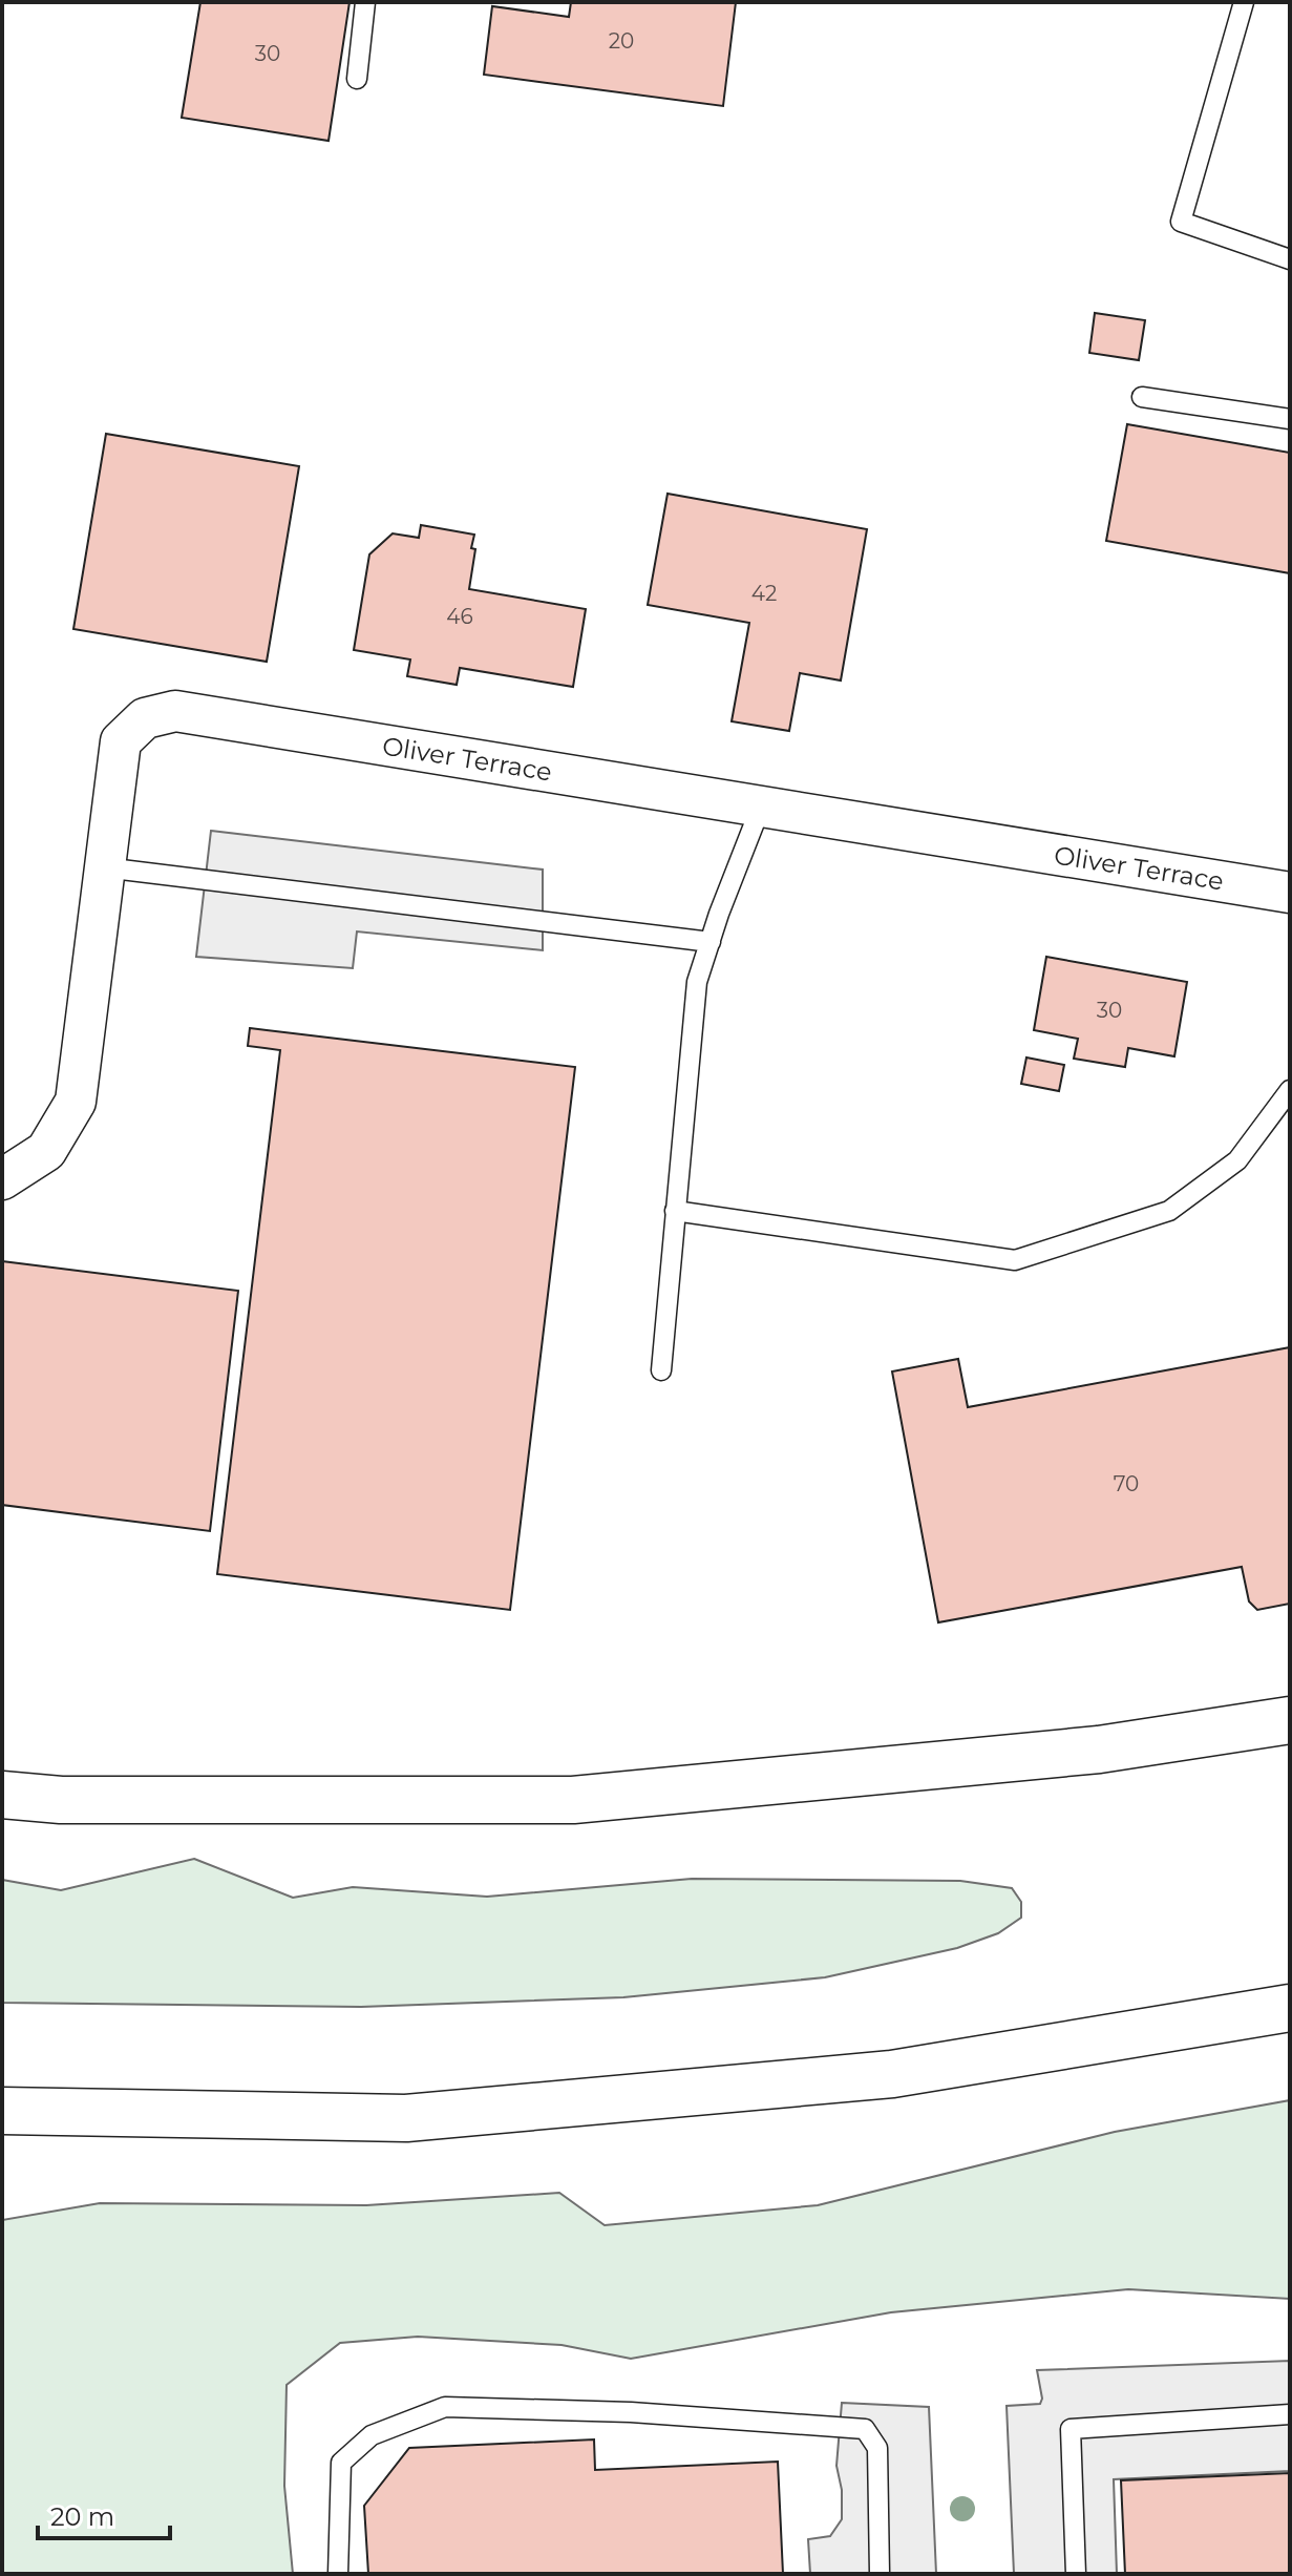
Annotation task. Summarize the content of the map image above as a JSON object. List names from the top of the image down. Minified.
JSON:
{"streets":{"street":["Oliver Terrace"]},"house_numbers":["20","30","42","46","30","70"],"scale_bar":"20 m"}
